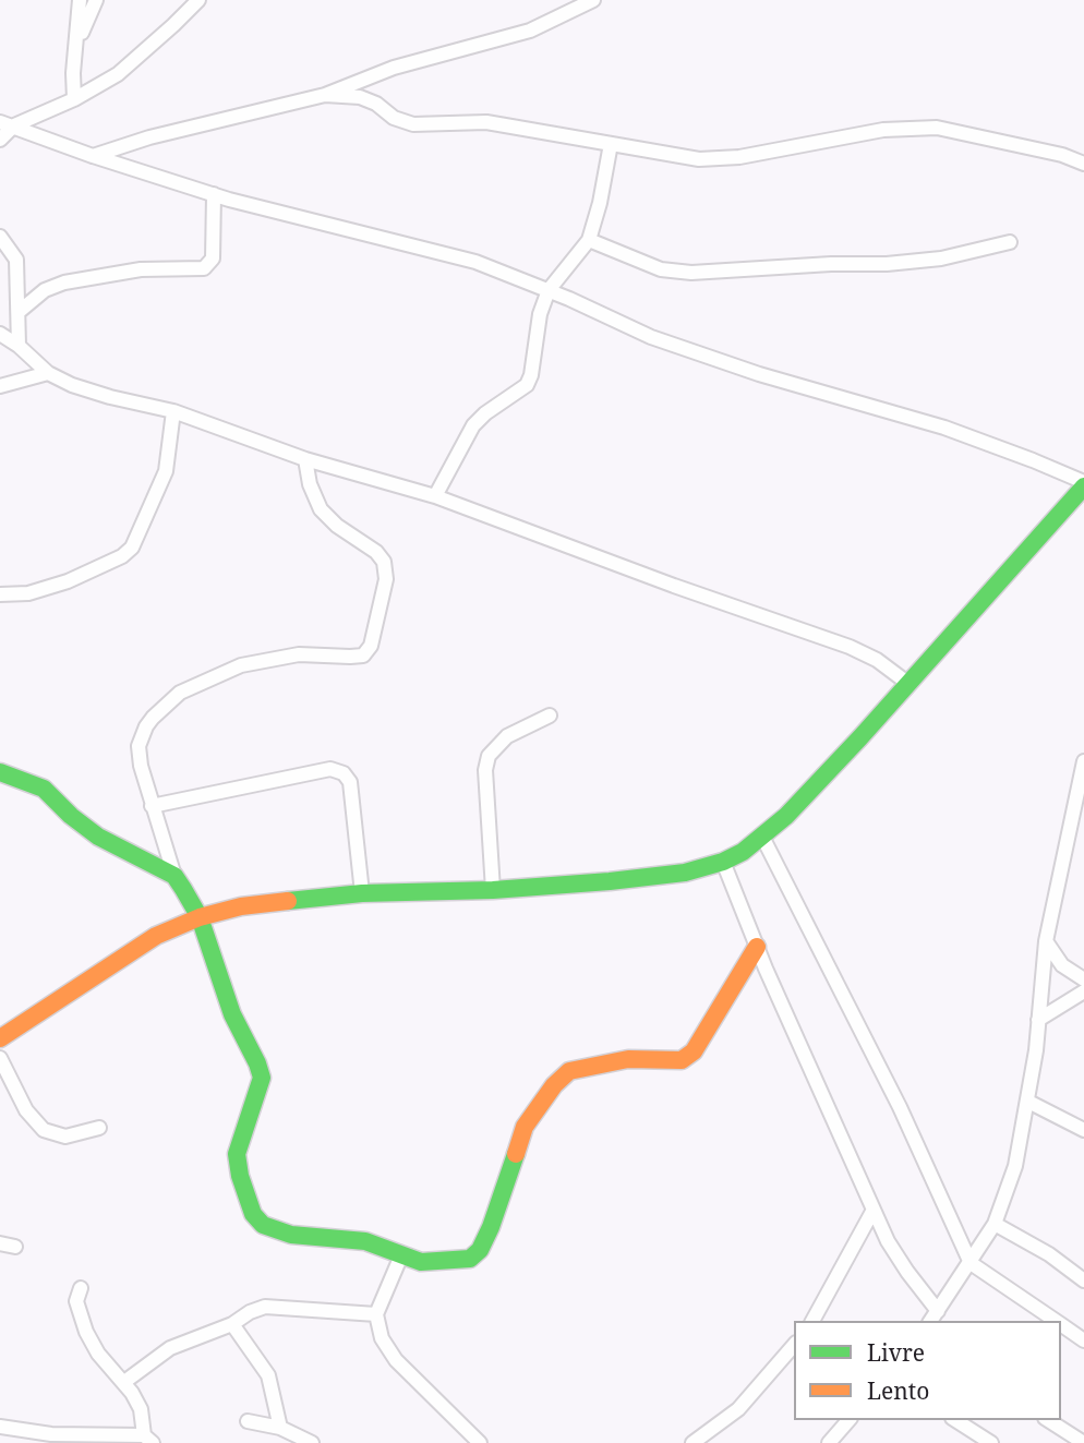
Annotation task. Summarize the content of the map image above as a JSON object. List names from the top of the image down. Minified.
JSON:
{"legend":["Livre","Lento"]}
